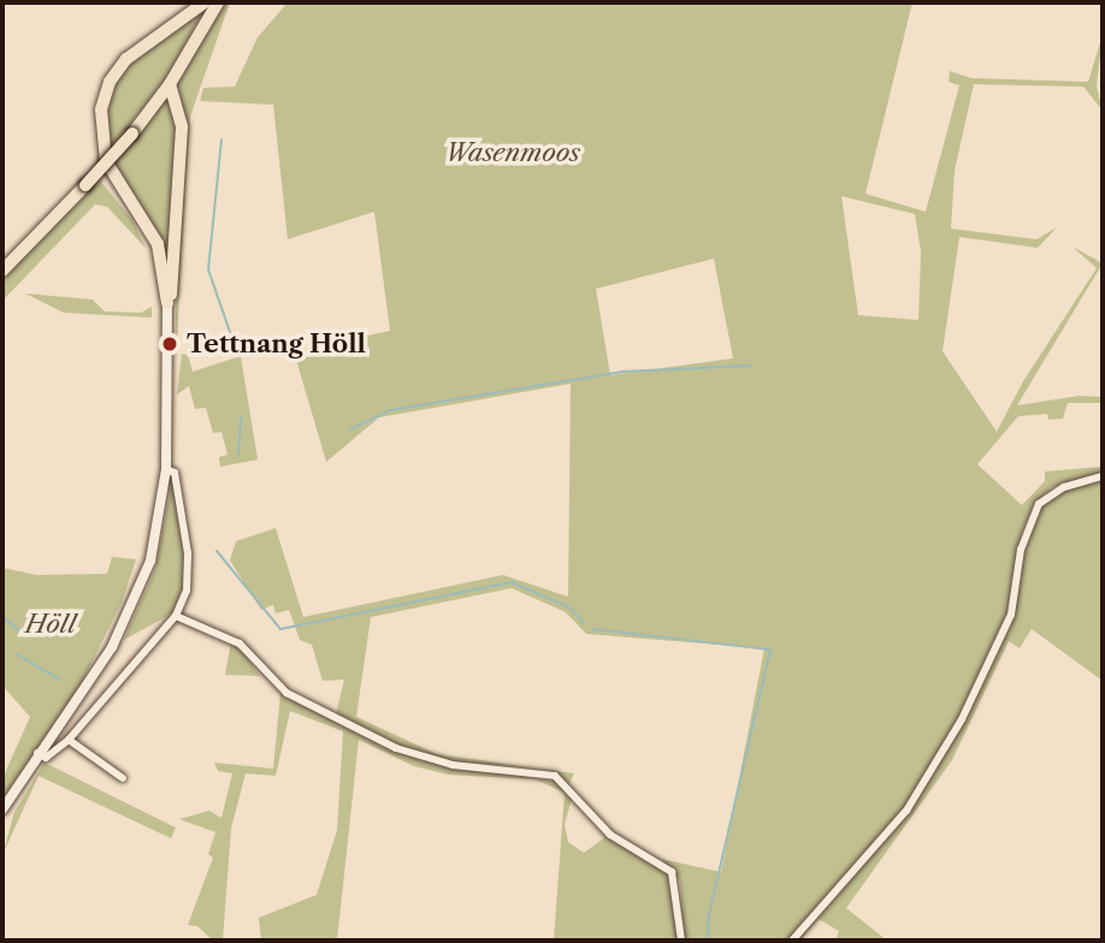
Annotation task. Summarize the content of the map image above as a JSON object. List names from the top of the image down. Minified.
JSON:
{"parks":["Wasenmoos","Höll"],"places":["Tettnang Höll"]}
